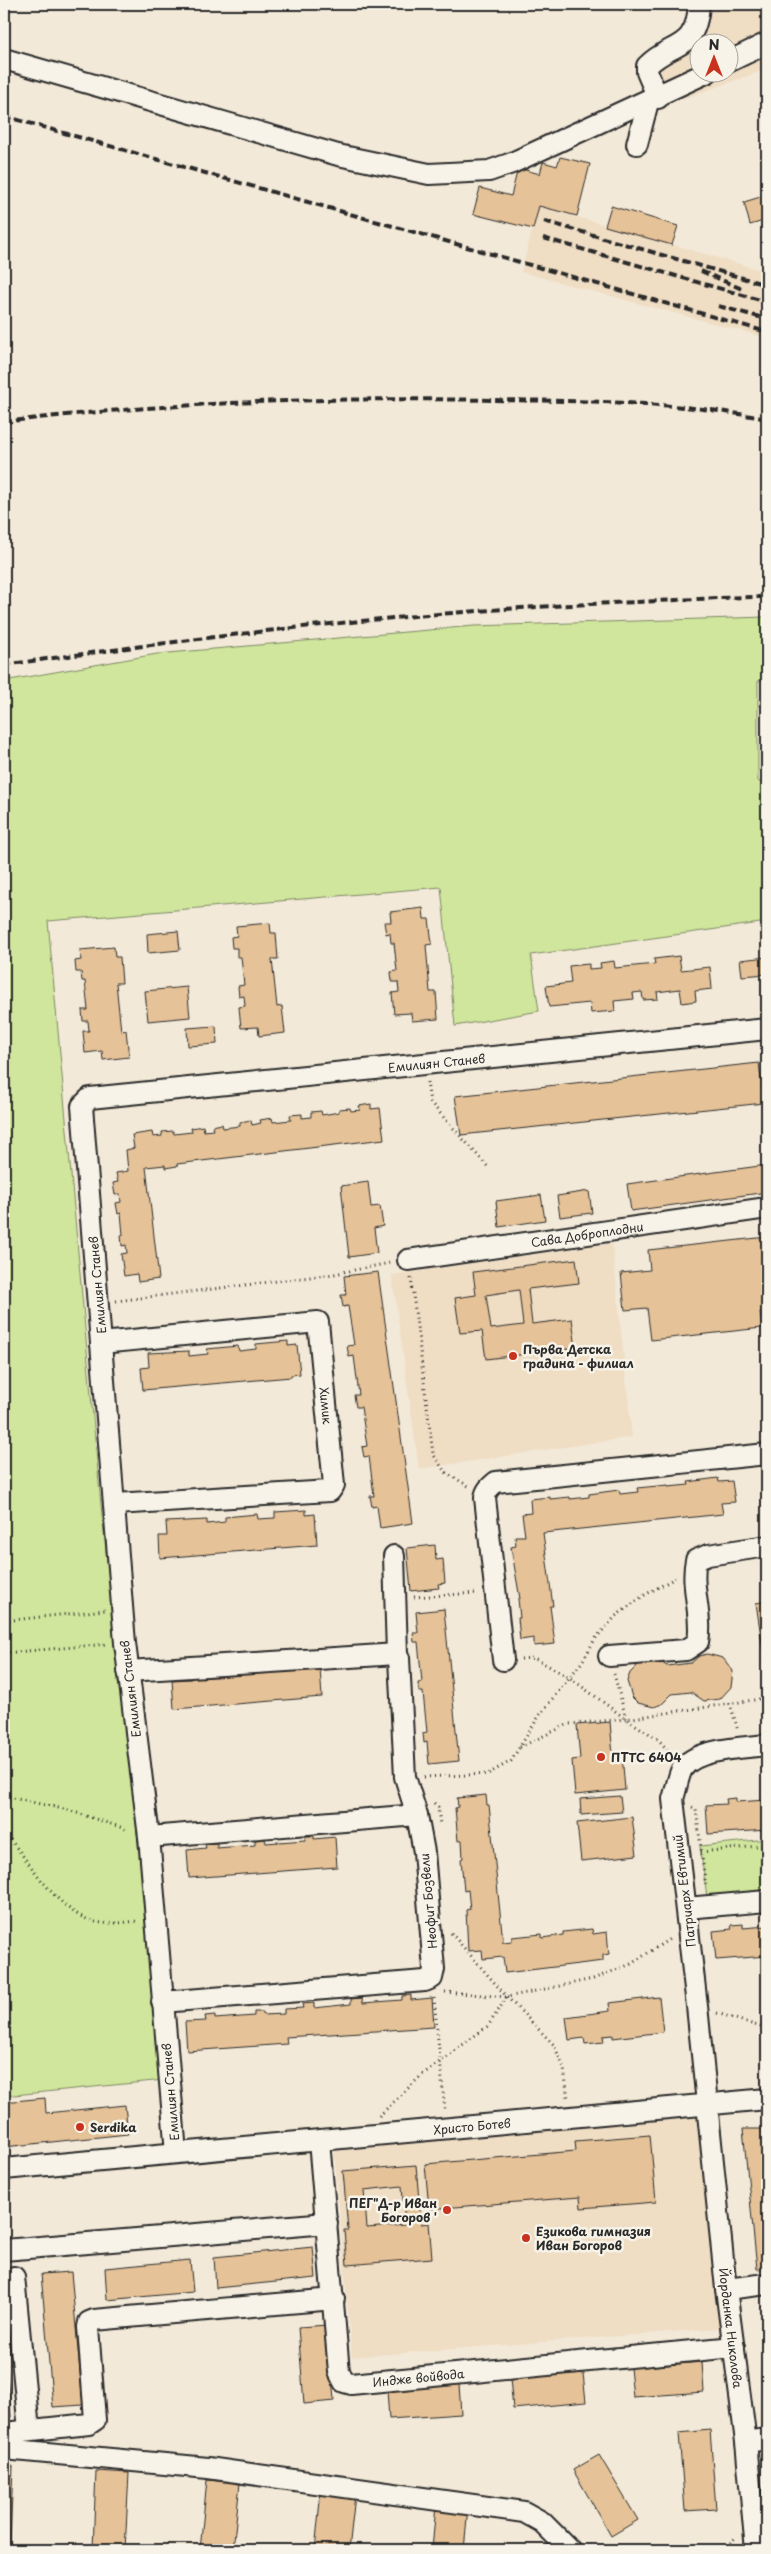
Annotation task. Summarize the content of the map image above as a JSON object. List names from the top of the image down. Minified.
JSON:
{"streets":{"street":["Емилиян Станев","Сава Доброплодни","Химик","Патриарх Евтимий","Неофит Бозвели","Христо Ботев","Йорданка Николова","Индже войвода"]},"crossings":[["Емилиян Станев","Химик"],["Емилиян Станев","Христо Ботев"],["Патриарх Евтимий","Христо Ботев"],["Патриарх Евтимий","Йорданка Николова"],["Христо Ботев","Йорданка Николова"],["Христо Ботев","Индже войвода"],["Йорданка Николова","Индже войвода"]],"places":["Първа Детска градина - филиал","ПТТС 6404","Serdika","ПЕГ\"Д-р Иван Богоров '","Езикова гимназия Иван Богоров"],"north":"top"}
